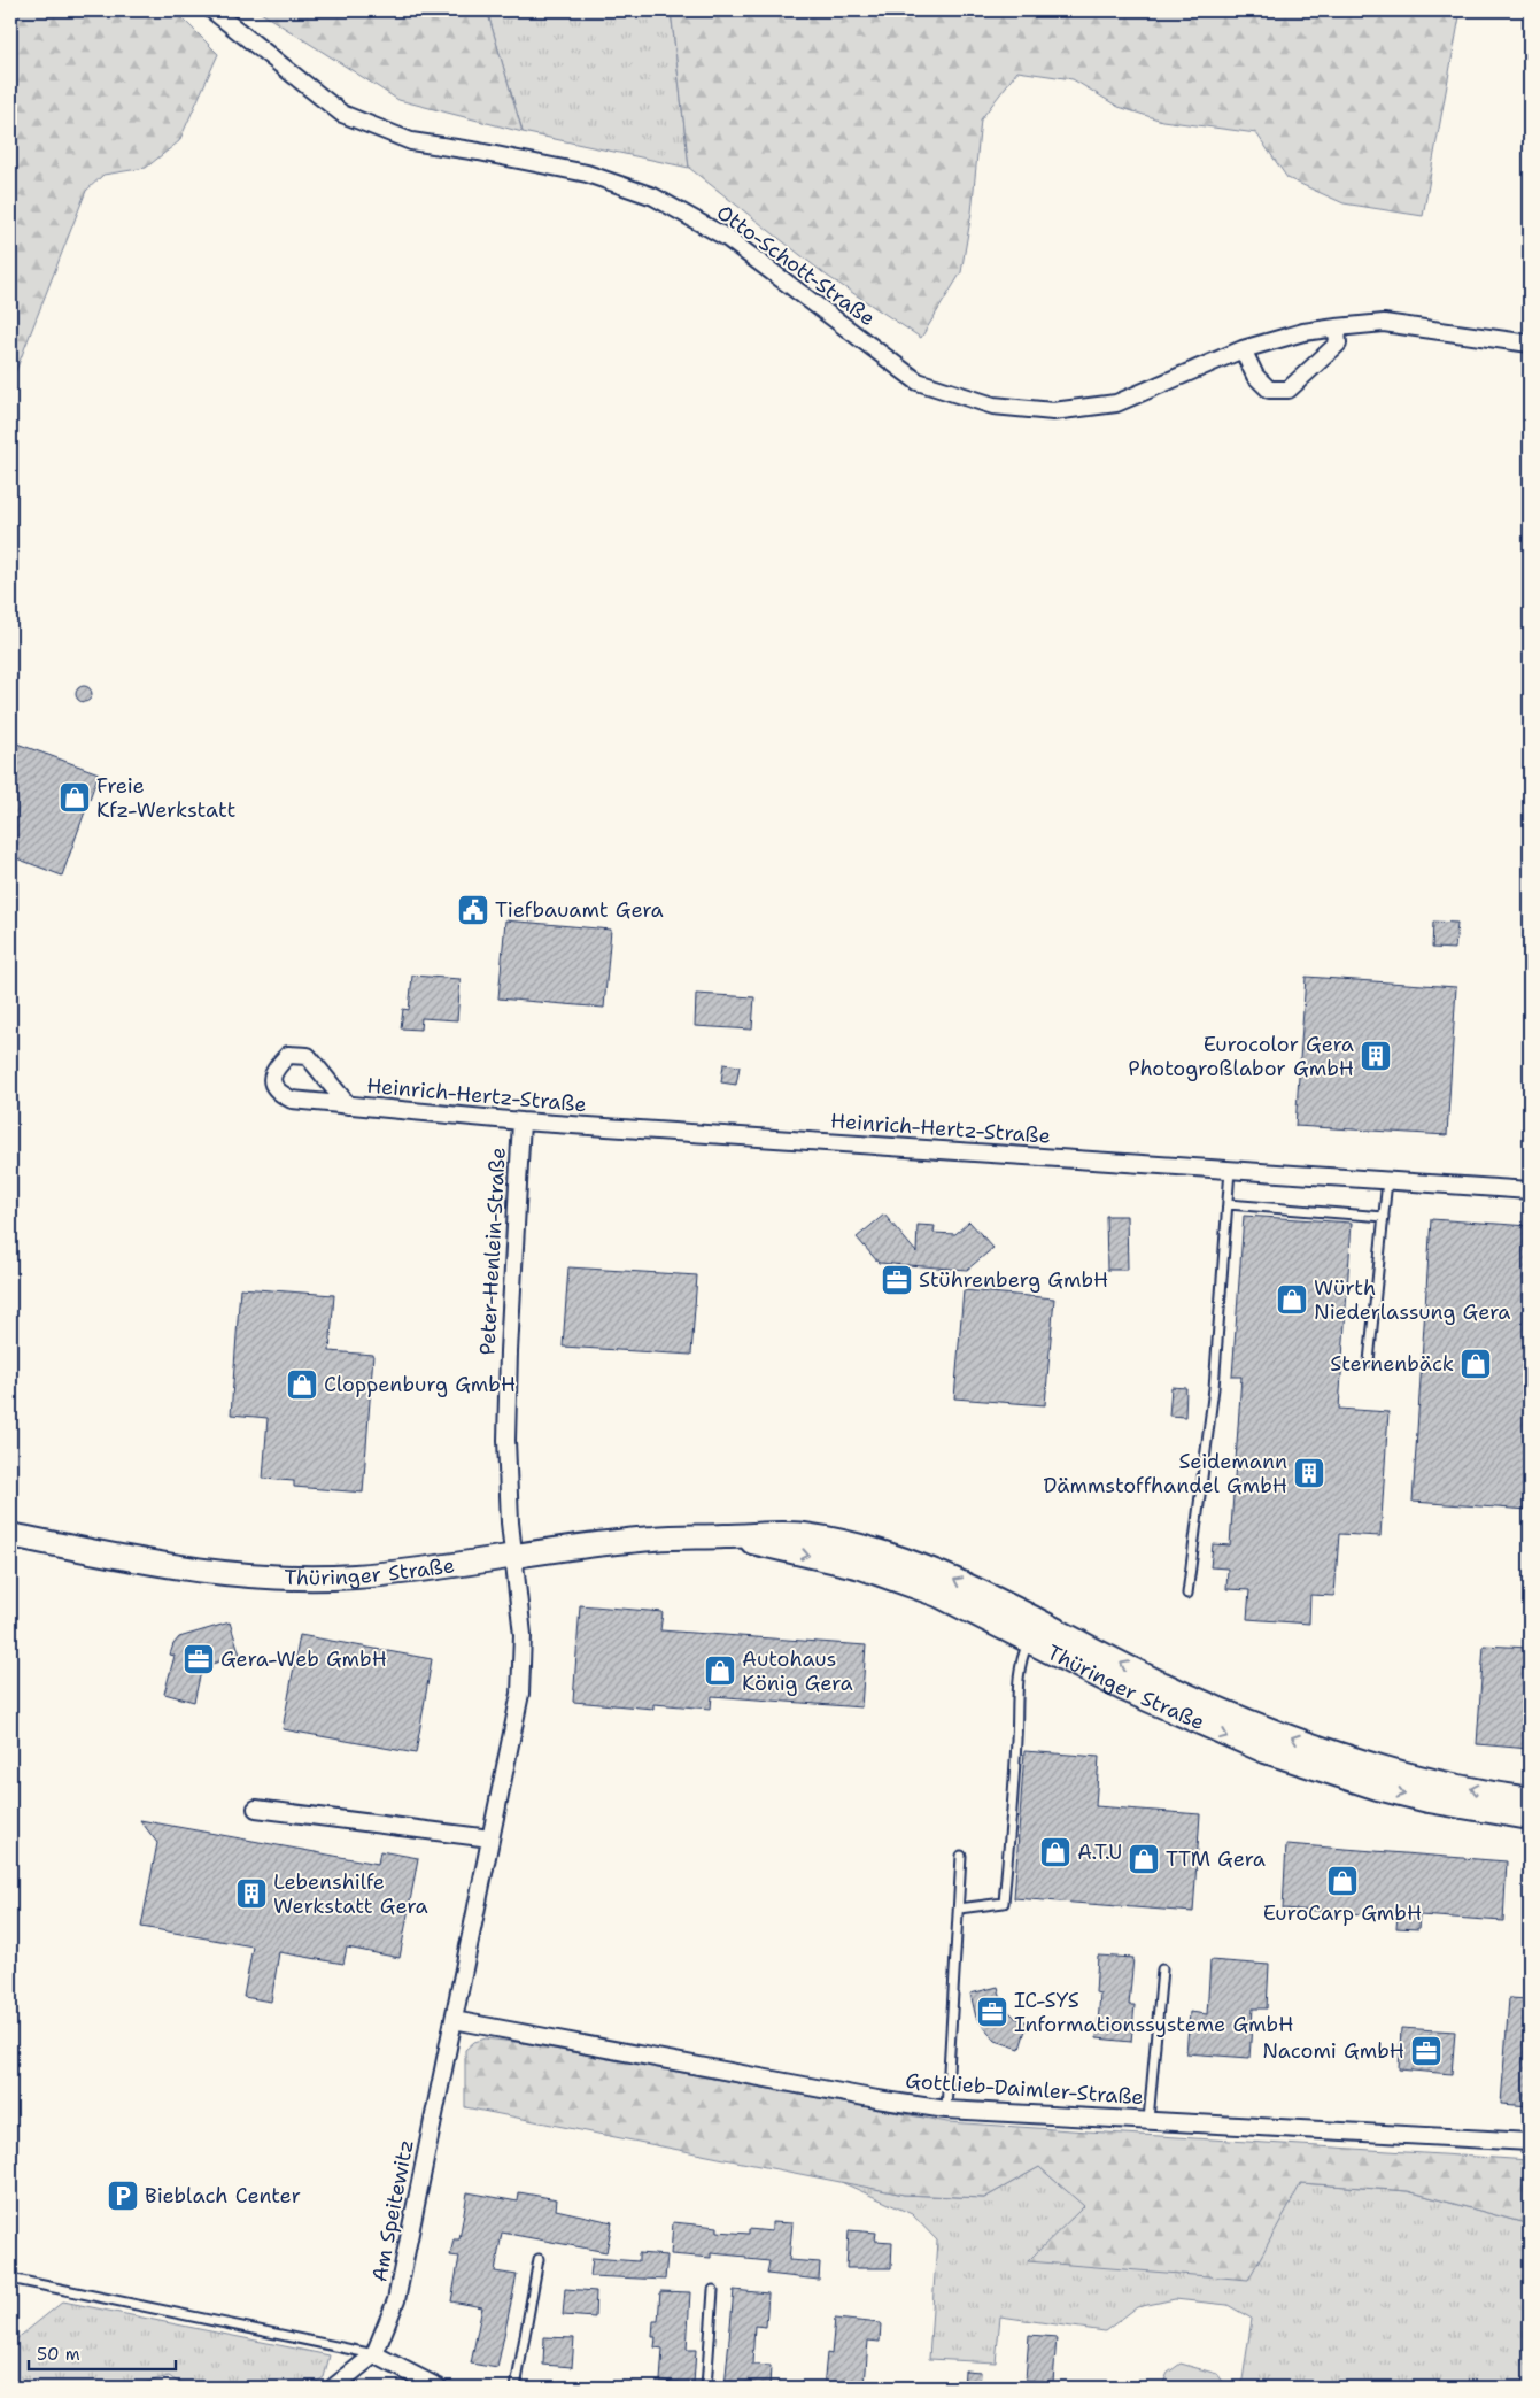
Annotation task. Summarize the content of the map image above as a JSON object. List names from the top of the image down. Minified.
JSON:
{"streets":{"main road":["Thüringer Straße"],"street":["Otto-Schott-Straße","Heinrich-Hertz-Straße","Peter-Henlein-Straße","Gottlieb-Daimler-Straße","Am Speitewitz"]},"crossings":[["Heinrich-Hertz-Straße","Peter-Henlein-Straße"],["Peter-Henlein-Straße","Thüringer Straße"],["Peter-Henlein-Straße","Am Speitewitz"],["Gottlieb-Daimler-Straße","Am Speitewitz"]],"places":{"shop":["Freie Kfz-Werkstatt","Würth Niederlassung Gera","Sternenbäck","Cloppenburg GmbH","Autohaus König Gera","A.T.U","TTM Gera","EuroCarp GmbH"],"public building":["Tiefbauamt Gera"],"building":["Eurocolor Gera Photogroßlabor GmbH","Seidemann Dämmstoffhandel GmbH","Lebenshilfe Werkstatt Gera"],"office":["Stührenberg GmbH","Gera-Web GmbH","IC-SYS Informationssysteme GmbH","Nacomi GmbH"],"parking":["Bieblach Center"]},"scale_bar":"50 m"}
